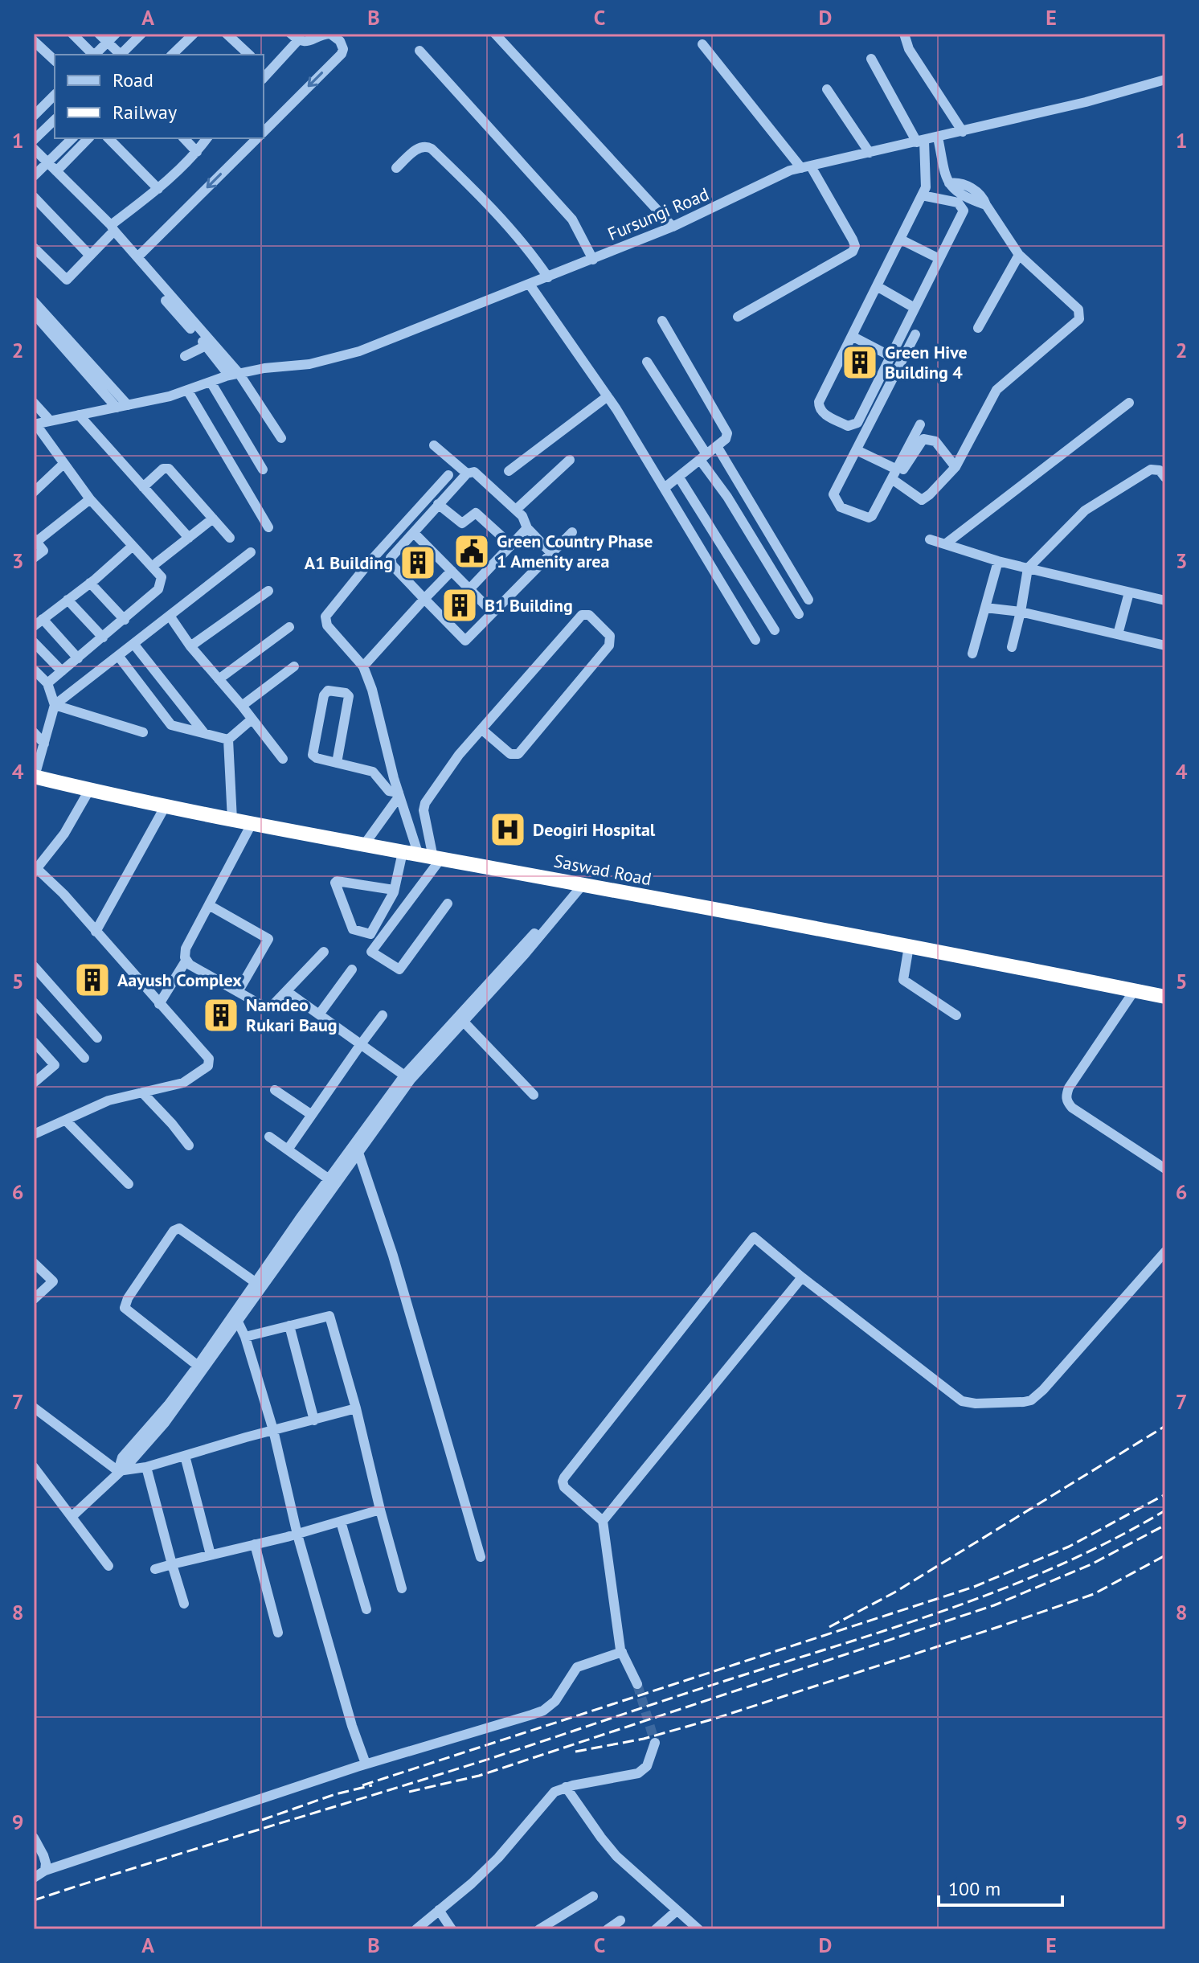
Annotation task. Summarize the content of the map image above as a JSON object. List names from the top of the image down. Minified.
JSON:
{"streets":{"highway":["Saswad Road"],"street":["Fursungi Road"]},"places":{"building":["Green Hive Building 4","A1 Building","B1 Building","Aayush Complex","Namdeo Rukari Baug"],"public building":["Green Country Phase 1 Amenity area"],"hospital":["Deogiri Hospital"]},"legend":["Road","Railway"],"scale_bar":"100 m","grid":{"columns":["A","B","C","D","E"],"rows":["1","2","3","4","5","6","7","8","9"]}}
